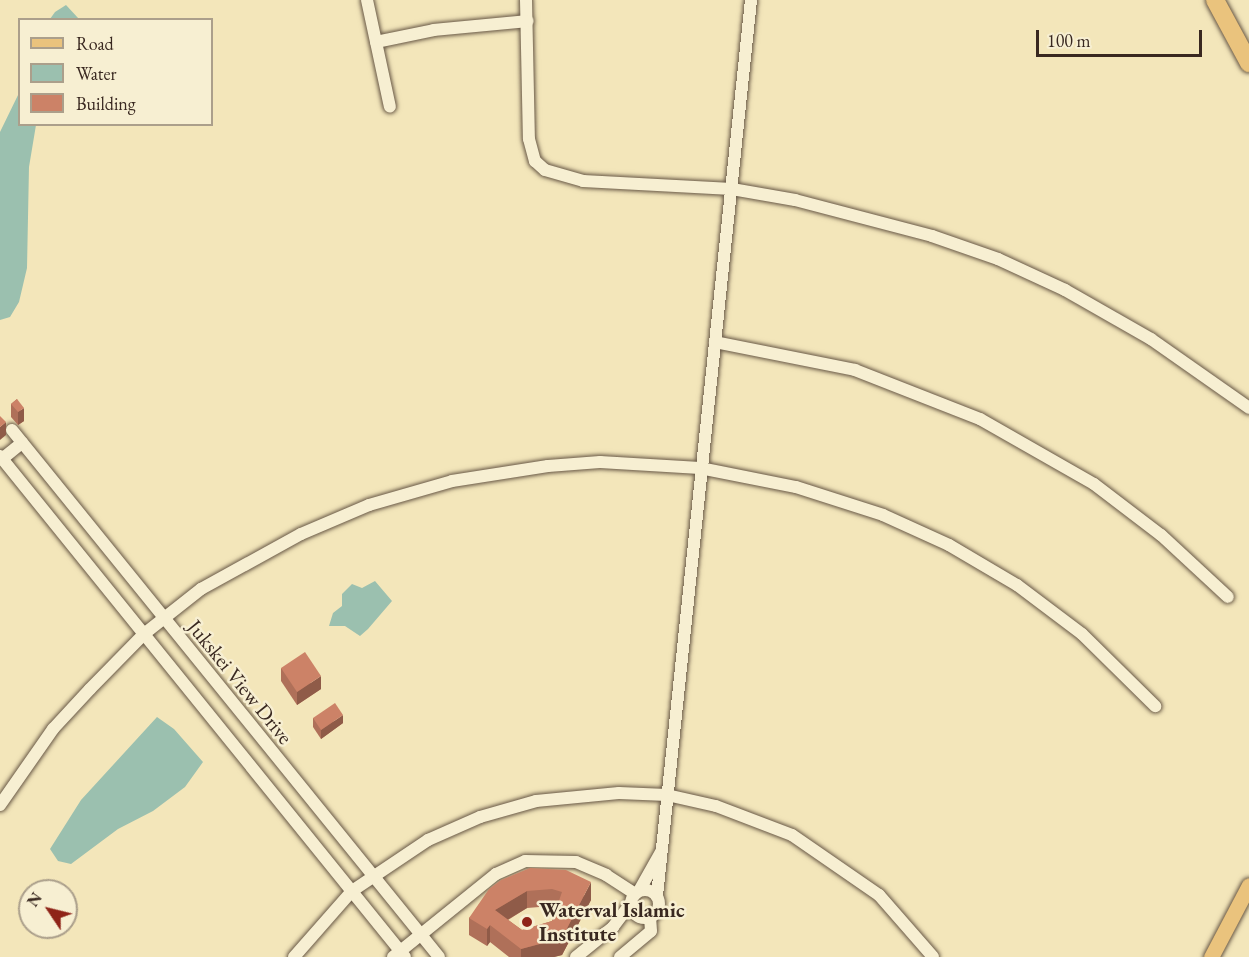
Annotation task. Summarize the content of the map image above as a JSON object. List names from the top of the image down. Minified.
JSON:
{"streets":{"street":["Jukskei View Drive"]},"places":["Waterval Islamic Institute"],"legend":["Road","Water","Building"],"scale_bar":"100 m","north":"top left"}
